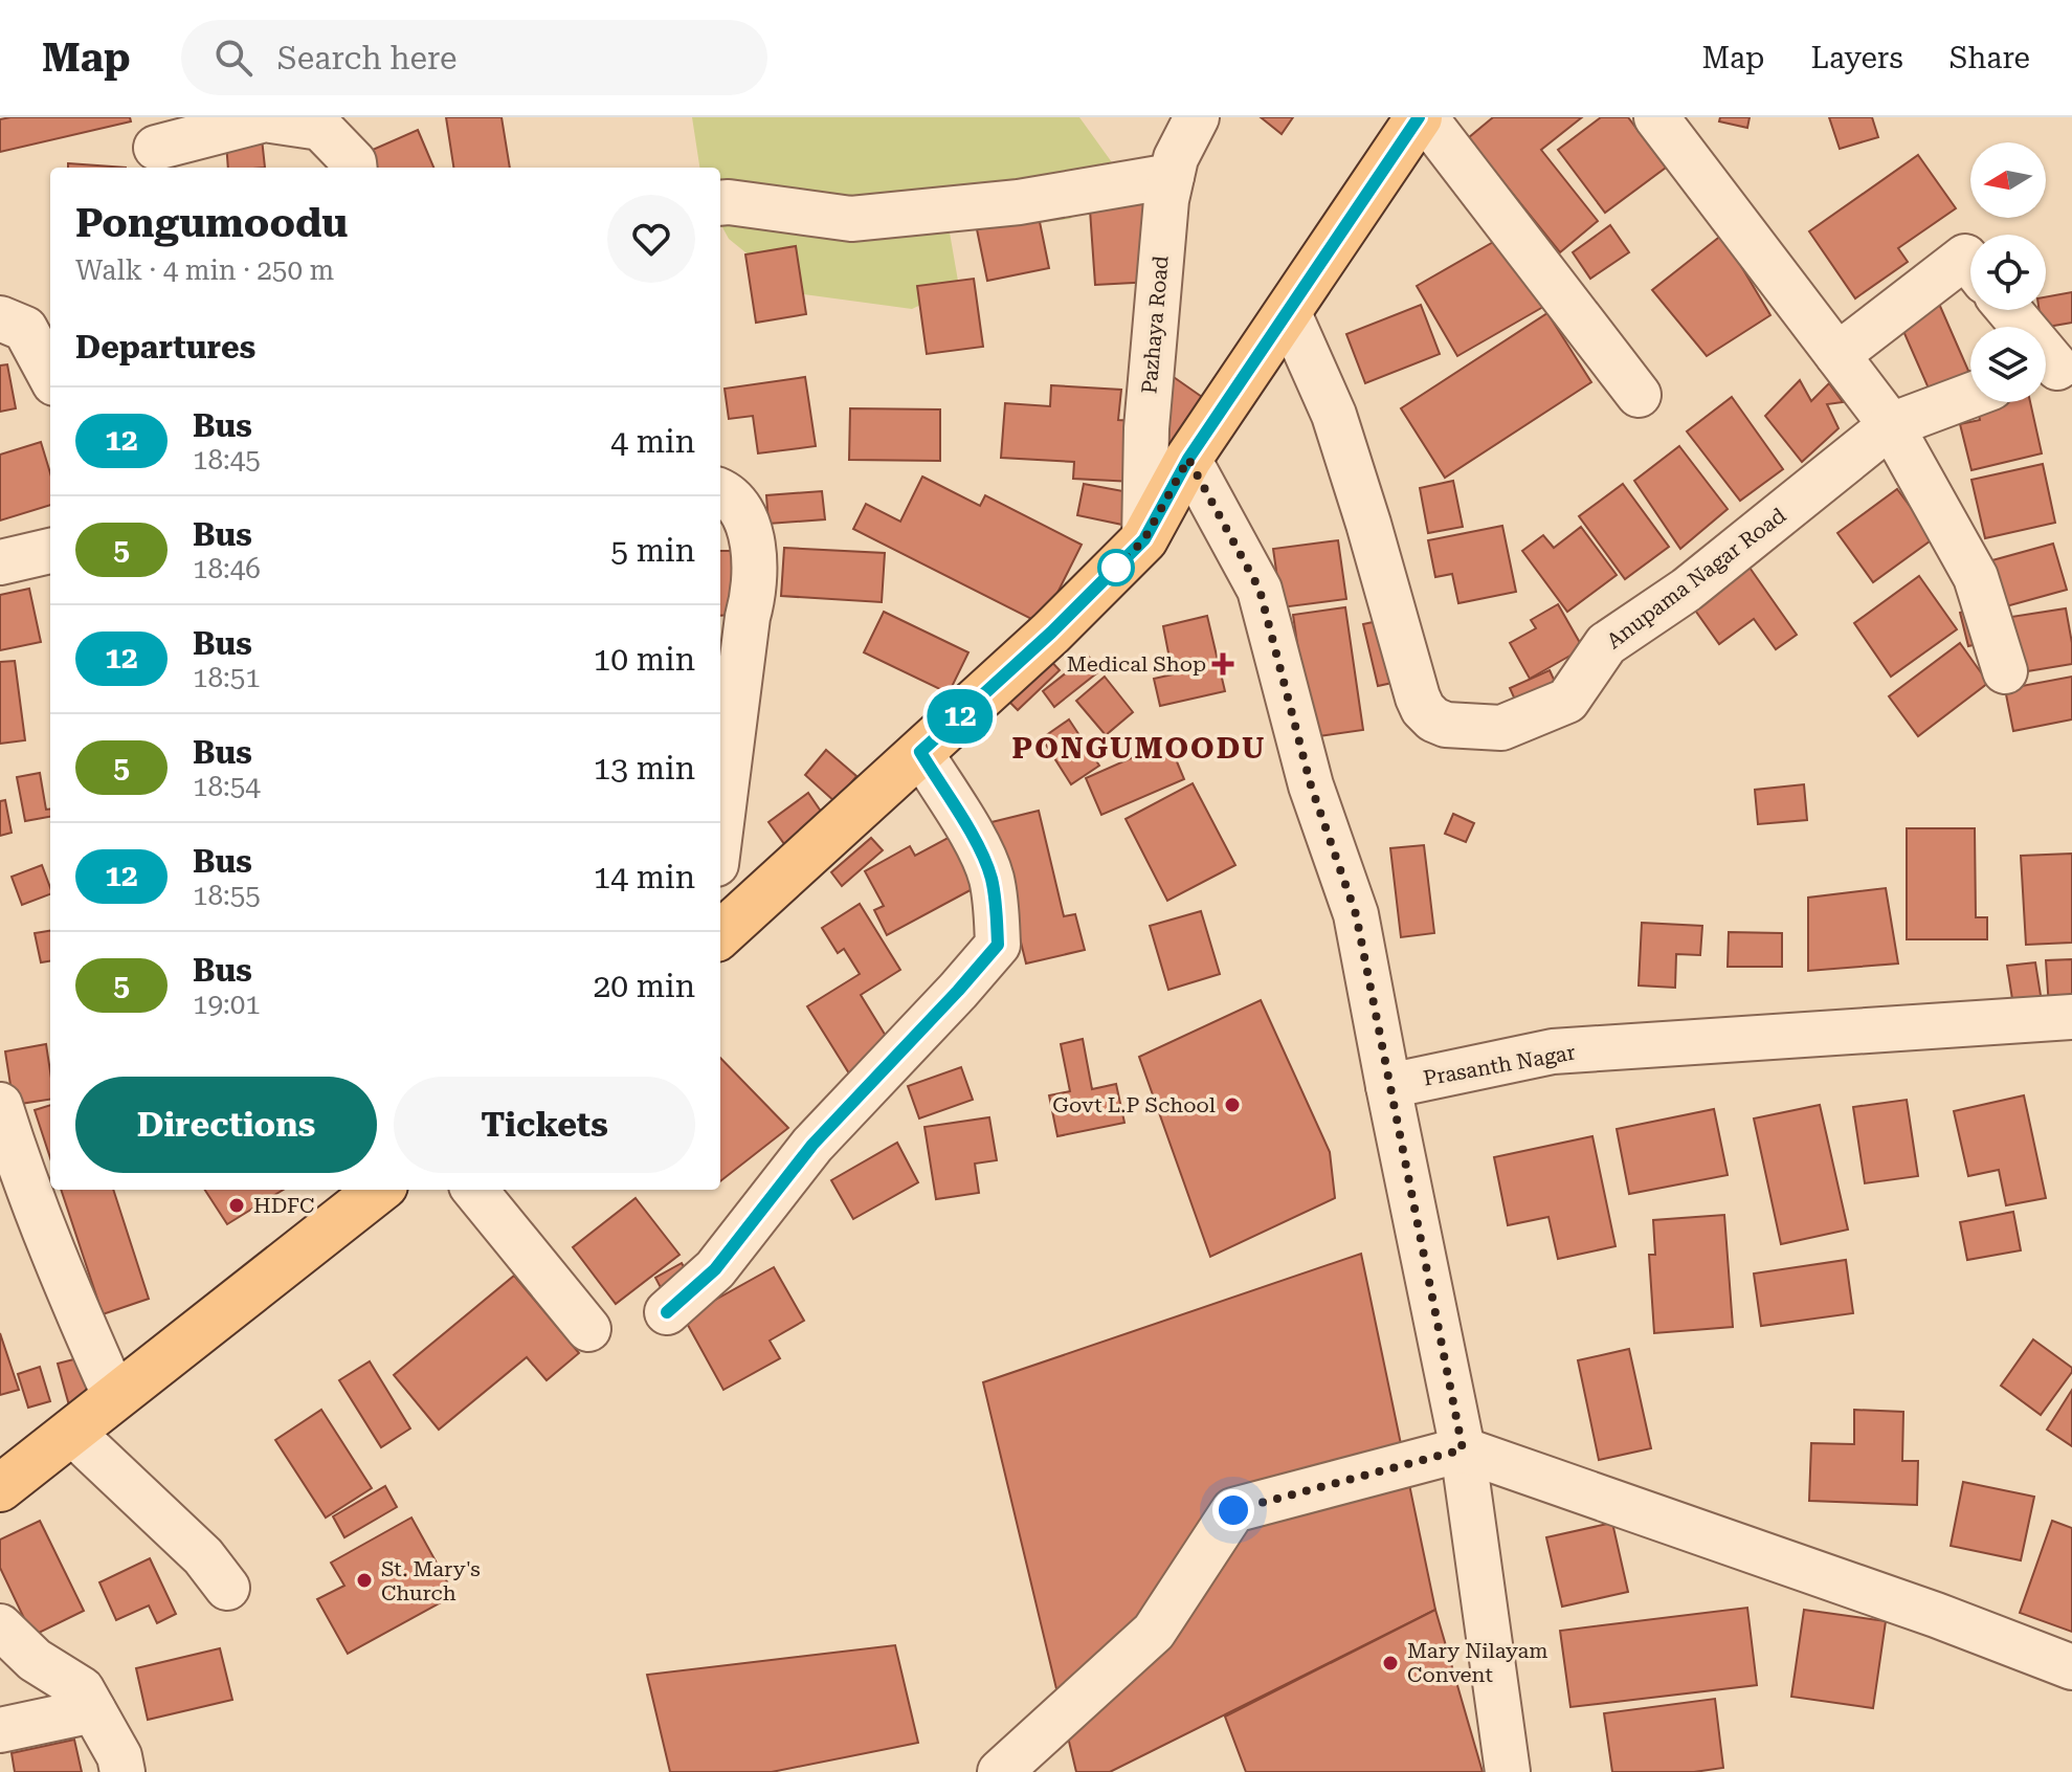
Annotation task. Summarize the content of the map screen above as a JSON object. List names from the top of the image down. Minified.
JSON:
{"streets":{"street":["Pazhaya Road","Anupama Nagar Road","Prasanth Nagar"]},"districts":["PONGUMOODU"],"places":{"health":["Medical Shop"],"other":["Govt L.P School","HDFC","St. Mary's Church","Mary Nilayam Convent"]},"lines":["bus line 12"],"north":"left","page":{"header":"Map","search":"Search here","nav":["Map","Layers","Share"],"on_map":"12","heading":[["Pongumoodu","Walk · 4 min · 250 m"],"Departures"],"list":[{"mark":"12","name":"Bus","note":"18:45","value":"4 min"},{"mark":"5","name":"Bus","note":"18:46","value":"5 min"},{"mark":"12","name":"Bus","note":"18:51","value":"10 min"},{"mark":"5","name":"Bus","note":"18:54","value":"13 min"},{"mark":"12","name":"Bus","note":"18:55","value":"14 min"},{"mark":"5","name":"Bus","note":"19:01","value":"20 min"}],"buttons":["Directions","Tickets"]}}
